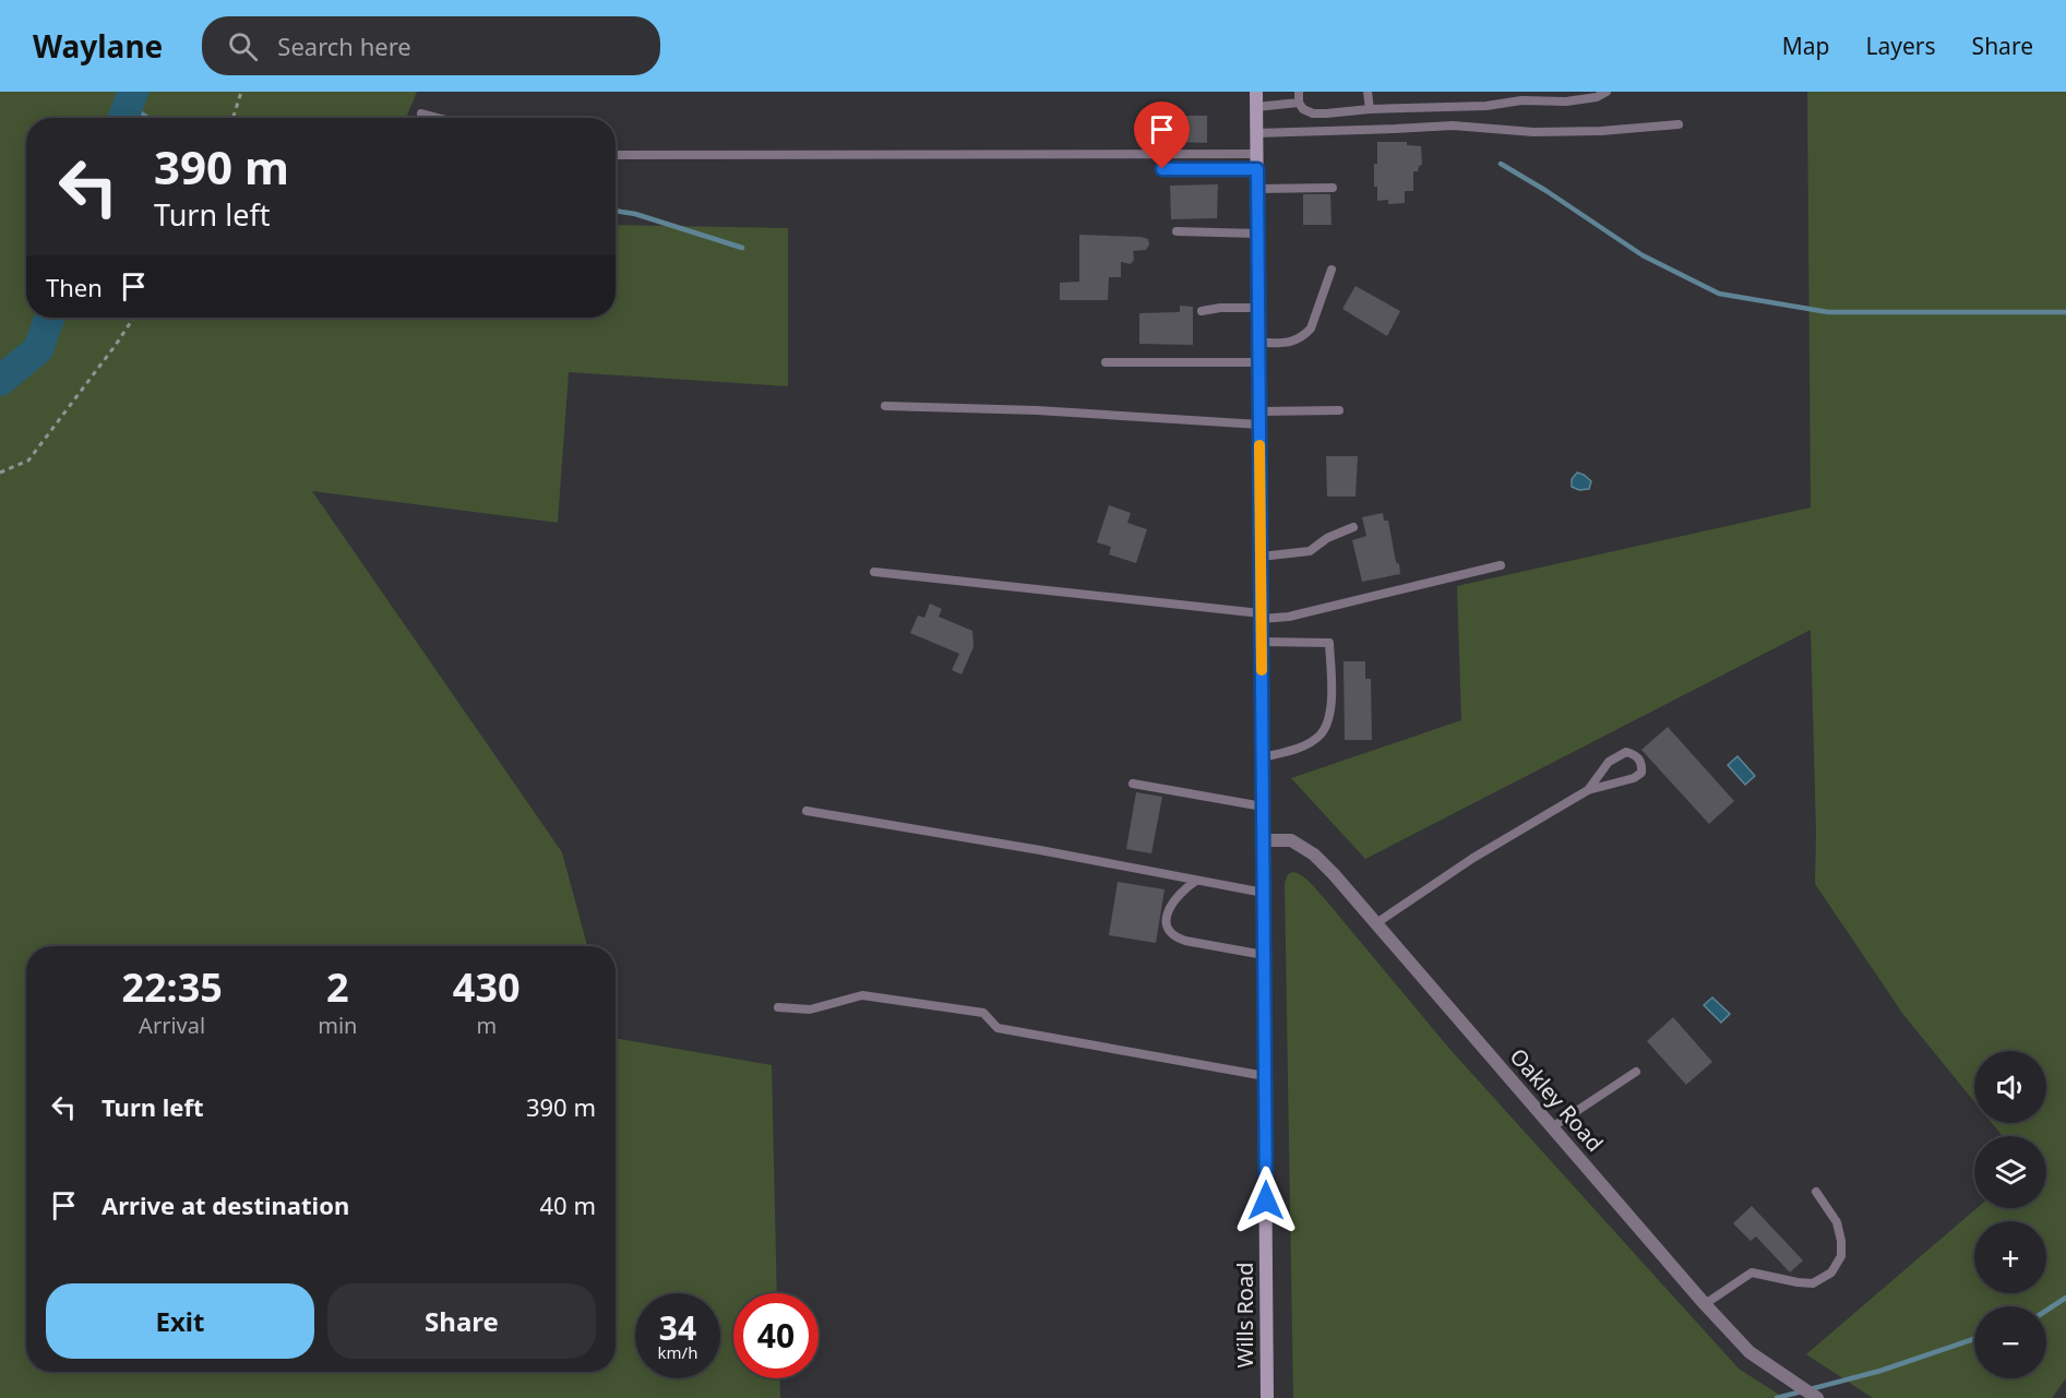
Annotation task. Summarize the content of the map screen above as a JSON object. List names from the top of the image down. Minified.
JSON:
{"streets":{"street":["Oakley Road","Wills Road"]},"crossings":[["Oakley Road","Wills Road"]],"page":{"header":"Waylane","search":"Search here","nav":["Map","Layers","Share"],"turn":["390 m","Turn left"],"then":"Then","eta":["22:35","Arrival","2","min","430","m"],"map_buttons":["+","−"],"list":[{"name":"Turn left","value":"390 m"},{"name":"Arrive at destination","value":"40 m"}],"buttons":["Exit","Share"],"speed":"34 km/h","limit":"40"}}
